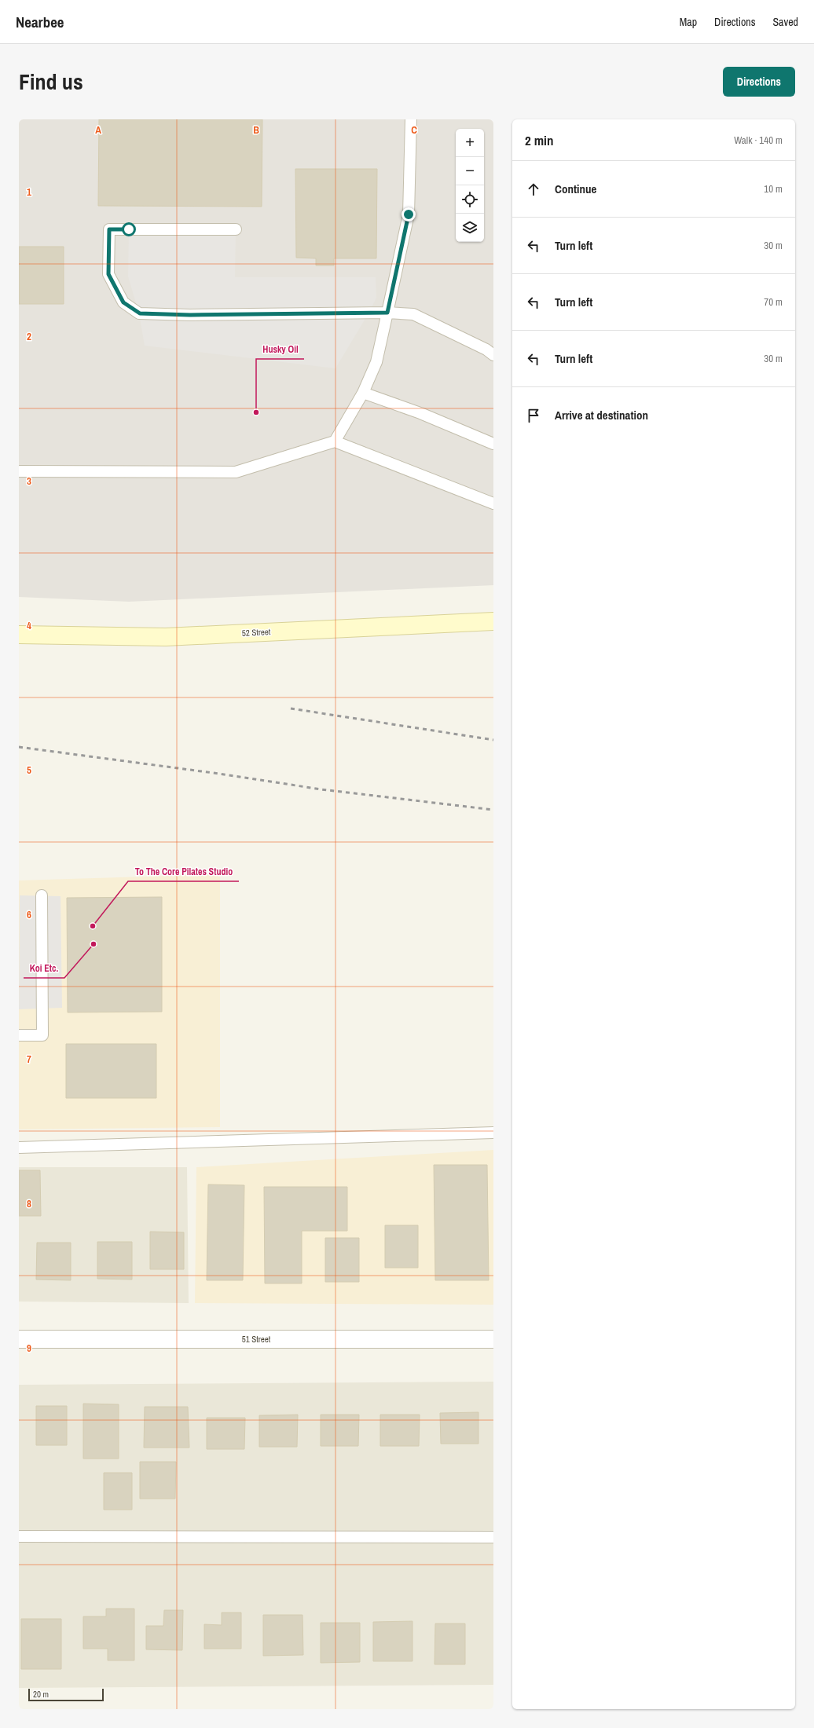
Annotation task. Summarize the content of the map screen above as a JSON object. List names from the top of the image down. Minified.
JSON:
{"streets":{"main road":["52 Street"],"street":["51 Street"]},"places":["Husky Oil","To The Core Pilates Studio","Koi Etc."],"scale_bar":"20 m","page":{"header":"Nearbee","nav":["Map","Directions","Saved"],"title":"Find us","buttons":"Directions","heading":["2 min","Walk · 140 m"],"map_buttons":["+","−"],"list":[["Continue","10 m"],["Turn left","30 m"],["Turn left","70 m"],["Turn left","30 m"],"Arrive at destination"],"scale":"20 m"},"grid":{"columns":["A","B","C"],"rows":["1","2","3","4","5","6","7","8","9"]}}
